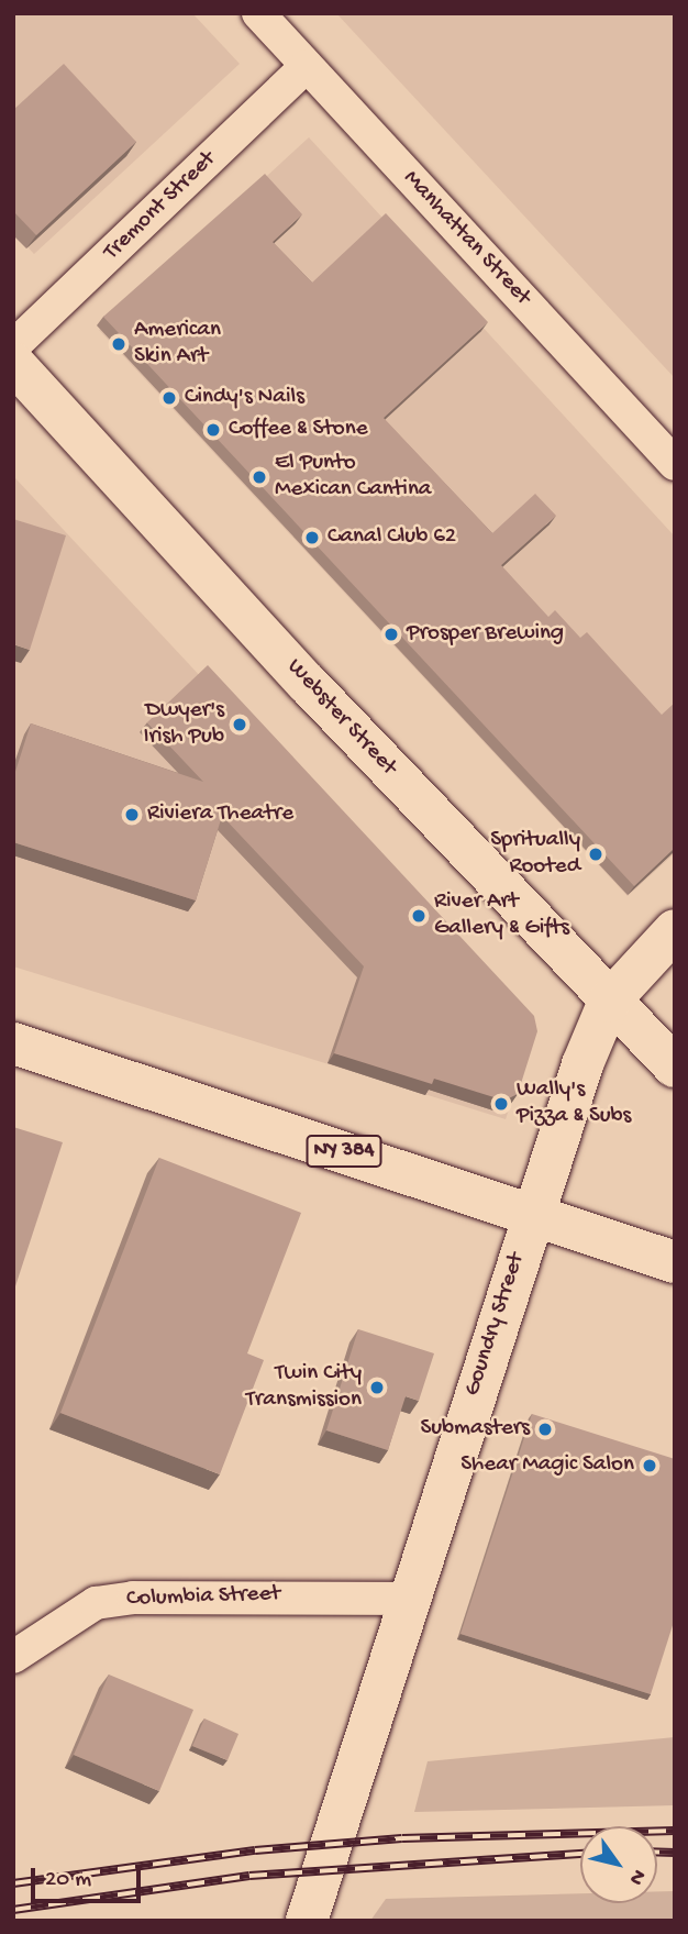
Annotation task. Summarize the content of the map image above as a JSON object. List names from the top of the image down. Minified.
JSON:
{"streets":{"street":["Tremont Street","Manhattan Street","Webster Street","NY 384","Goundry Street","Columbia Street"]},"crossings":[["Tremont Street","Manhattan Street"],["Webster Street","Goundry Street"],["NY 384","Goundry Street"],["Goundry Street","Columbia Street"]],"places":["American Skin Art","Cindy's Nails","Coffee & Stone","El Punto Mexican Cantina","Canal Club 62","Prosper Brewing","Dwyer's Irish Pub","Riviera Theatre","Spritually Rooted","River Art Gallery & Gifts","Wally's Pizza & Subs","Twin City Transmission","Submasters","Shear Magic Salon"],"scale_bar":"20 m","north":"bottom right"}
